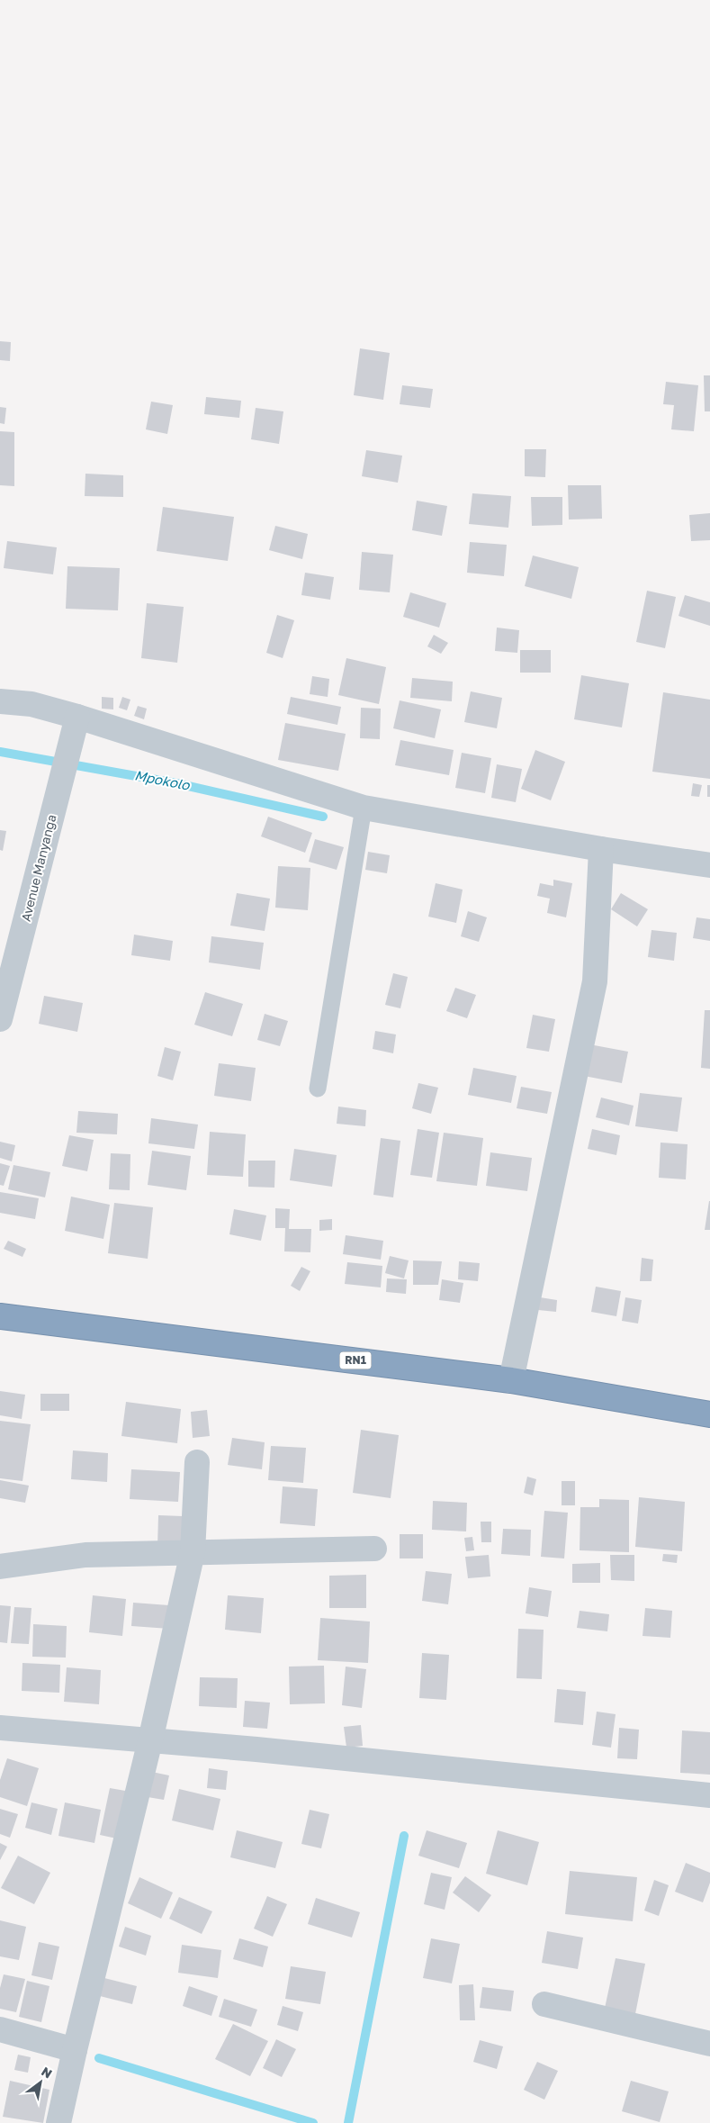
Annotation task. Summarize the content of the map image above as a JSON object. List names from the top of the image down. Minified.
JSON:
{"streets":{"highway":["RN1"],"street":["Avenue Manyanga"]},"water":["Mpokolo"],"north":"top right"}
